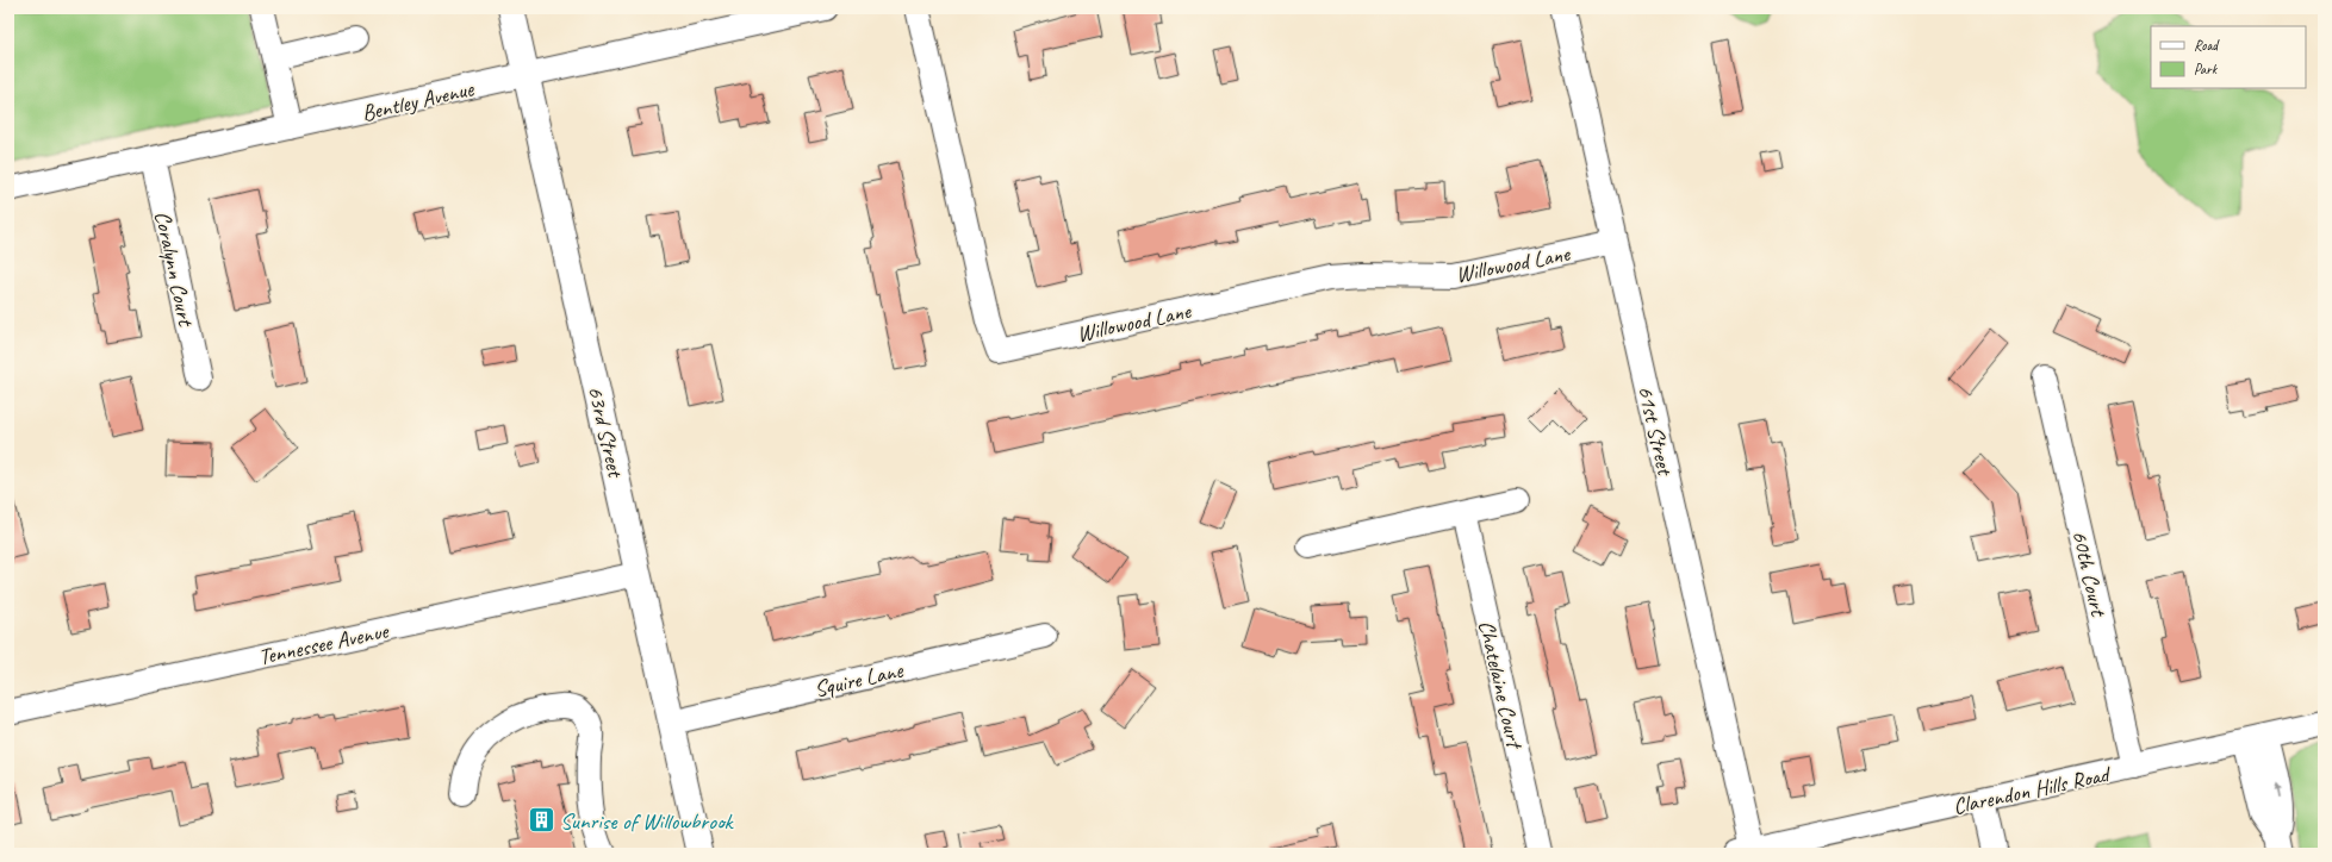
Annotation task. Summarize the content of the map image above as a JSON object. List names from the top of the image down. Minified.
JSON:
{"streets":{"main road":["63rd Street"],"street":["Bentley Avenue","Willowood Lane","Coralynn Court","61st Street","60th Court","Tennessee Avenue","Squire Lane","Chatelaine Court","Clarendon Hills Road"]},"crossings":[["Bentley Avenue","Coralynn Court"],["Bentley Avenue","63rd Street"],["Willowood Lane","61st Street"],["61st Street","Clarendon Hills Road"],["63rd Street","Tennessee Avenue"],["63rd Street","Squire Lane"],["60th Court","Clarendon Hills Road"]],"places":{"building":["Sunrise of Willowbrook"]},"legend":["Road","Park"]}
